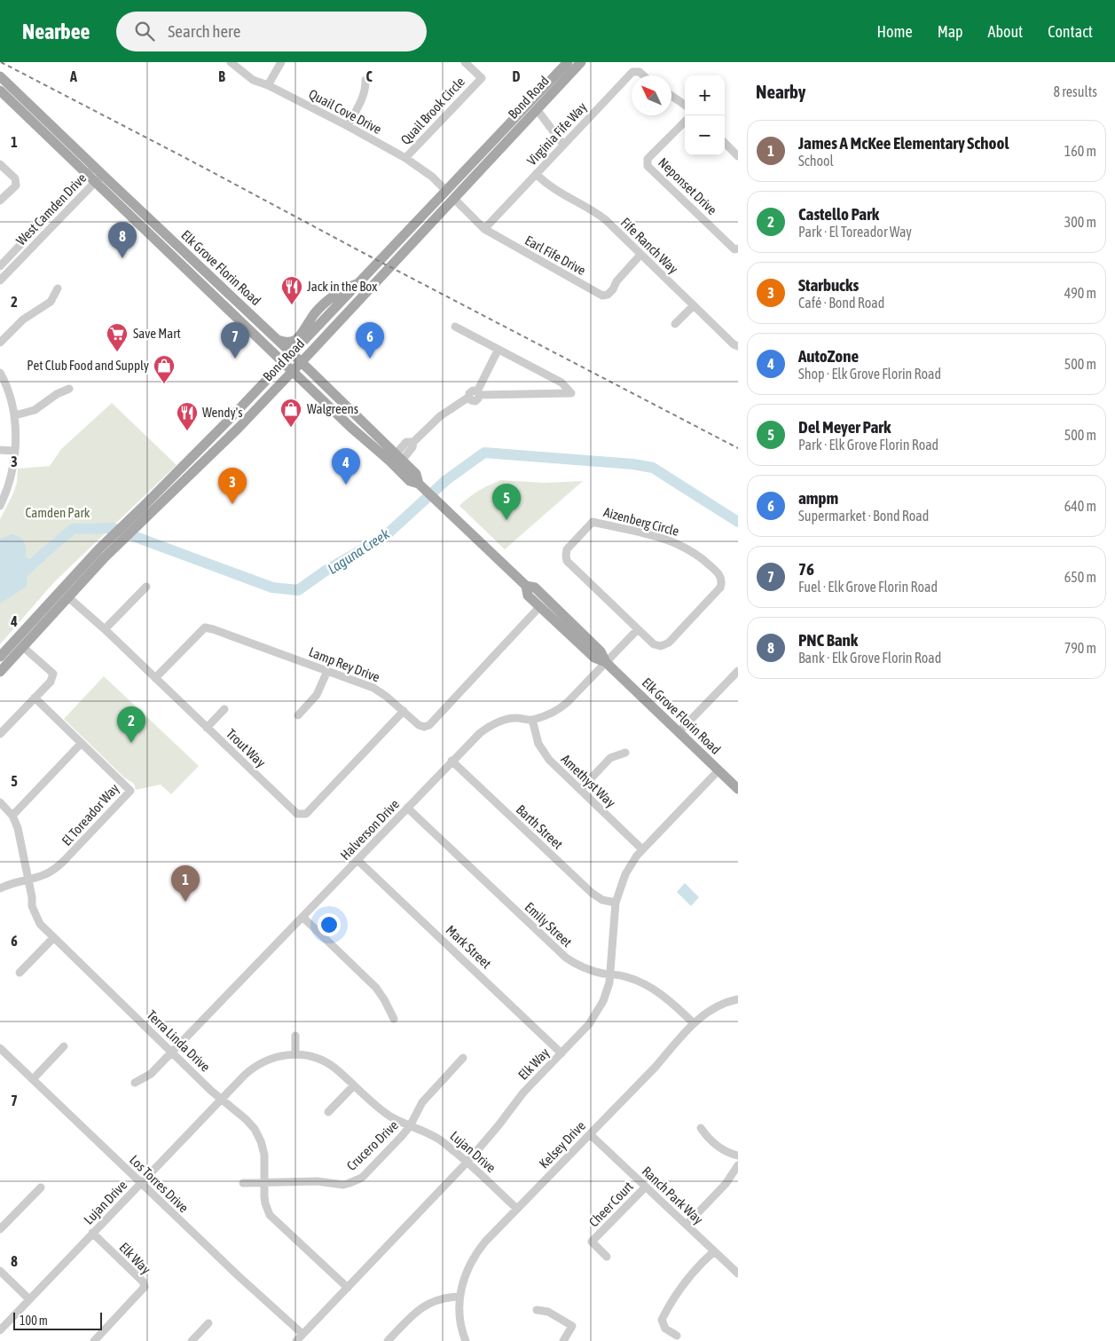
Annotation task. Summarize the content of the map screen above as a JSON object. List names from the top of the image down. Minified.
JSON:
{"streets":{"main road":["Bond Road","Elk Grove Florin Road"],"street":["Quail Brook Circle","Quail Cove Drive","Virginia Fife Way","Neponset Drive","West Camden Drive","Fife Ranch Way","Earl Fife Drive","Aizenberg Circle","Lamp Rey Drive","Trout Way","Amethyst Way","El Toreador Way","Barth Street","Halverson Drive","Emily Street","Mark Street","Terra Linda Drive","Elk Way","Kelsey Drive","Crucero Drive","Lujan Drive","Los Torres Drive","Ranch Park Way","Cheer Court"]},"crossings":[["Bond Road","Quail Cove Drive"],["Bond Road","Earl Fife Drive"],["Bond Road","Elk Grove Florin Road"],["Bond Road","Trout Way"],["Quail Brook Circle","Quail Cove Drive"],["Virginia Fife Way","Fife Ranch Way"],["Virginia Fife Way","Earl Fife Drive"],["West Camden Drive","Elk Grove Florin Road"],["Fife Ranch Way","Earl Fife Drive"],["Elk Grove Florin Road","Lamp Rey Drive"],["Elk Grove Florin Road","Halverson Drive"],["Elk Grove Florin Road","Elk Way"],["Lamp Rey Drive","Trout Way"],["Amethyst Way","Halverson Drive"],["Amethyst Way","Elk Way"],["El Toreador Way","Terra Linda Drive"],["Barth Street","Halverson Drive"],["Barth Street","Elk Way"],["Halverson Drive","Emily Street"],["Halverson Drive","Mark Street"],["Halverson Drive","Terra Linda Drive"],["Emily Street","Elk Way"],["Emily Street","Kelsey Drive"],["Mark Street","Elk Way"],["Terra Linda Drive","Elk Way"],["Terra Linda Drive","Crucero Drive"],["Terra Linda Drive","Lujan Drive"],["Elk Way","Lujan Drive"],["Elk Way","Los Torres Drive"],["Kelsey Drive","Lujan Drive"],["Kelsey Drive","Ranch Park Way"],["Crucero Drive","Lujan Drive"],["Lujan Drive","Los Torres Drive"],["Ranch Park Way","Cheer Court"]],"water":["Laguna Creek"],"parks":["Camden Park"],"places":{"restaurant":["Jack in the Box","Wendy's"],"supermarket":["Save Mart"],"shop":["Pet Club Food and Supply","Walgreens"]},"scale_bar":"100 m","north":"top left","page":{"header":"Nearbee","search":"Search here","nav":["Home","Map","About","Contact"],"heading":["Nearby","8 results"],"map_buttons":["+","−"],"list":[{"mark":"1","name":"James A McKee Elementary School","note":"School","value":"160 m"},{"mark":"2","name":"Castello Park","note":"Park · El Toreador Way","value":"300 m"},{"mark":"3","name":"Starbucks","note":"Café · Bond Road","value":"490 m"},{"mark":"4","name":"AutoZone","note":"Shop · Elk Grove Florin Road","value":"500 m"},{"mark":"5","name":"Del Meyer Park","note":"Park · Elk Grove Florin Road","value":"500 m"},{"mark":"6","name":"ampm","note":"Supermarket · Bond Road","value":"640 m"},{"mark":"7","name":"76","note":"Fuel · Elk Grove Florin Road","value":"650 m"},{"mark":"8","name":"PNC Bank","note":"Bank · Elk Grove Florin Road","value":"790 m"}],"pins":["8","6","7","4","3","5","2","1"],"scale":"100 m"},"grid":{"columns":["A","B","C","D"],"rows":["1","2","3","4","5","6","7","8"]}}
